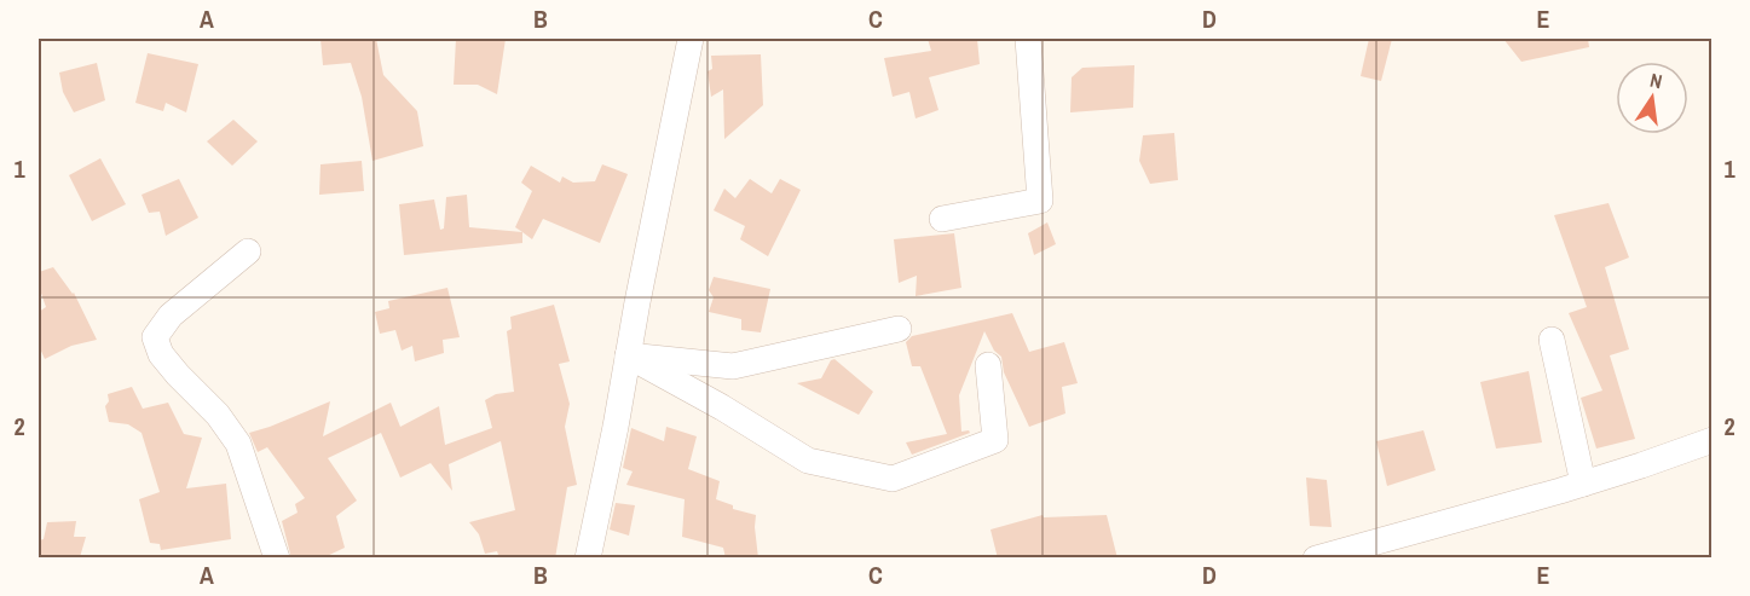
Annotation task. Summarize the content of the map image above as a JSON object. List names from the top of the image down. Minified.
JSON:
{"north":"top","grid":{"columns":["A","B","C","D","E"],"rows":["1","2"]}}
